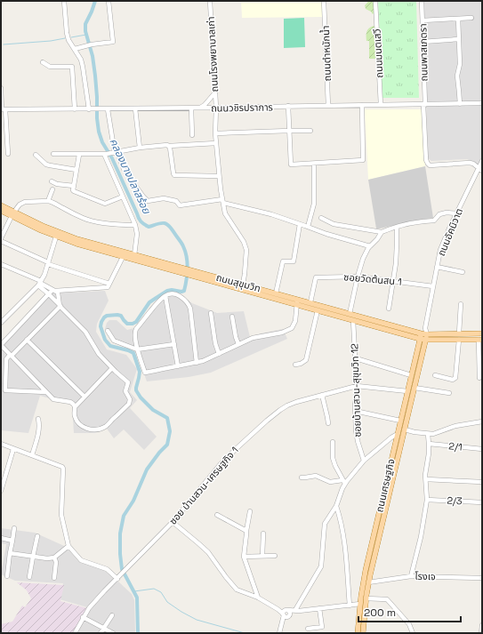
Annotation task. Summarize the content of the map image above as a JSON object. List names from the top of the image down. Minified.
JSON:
{"streets":{"main road":["ถนนสุขุมวิท","ถนนเศรษฐกิจ"],"street":["ถนนพาสเภตรา","ถนนตำหนักน้ำ","ถนนมนตเสวี","ถนนโรงพยาบาลเก่า","ถนนวชิรปราการ","ถนนอัคนิวาต","ซอยวัดต้นสน 1","ซอยบ้านสวน-สุขุมวิท 12","2/1","ซอย บ้านสวน-เศรษฐกิจ 1","2/3","โรงเจ"]},"crossings":[["ถนนพาสเภตรา","ถนนวชิรปราการ"],["ถนนพาสเภตรา","ถนนอัคนิวาต"],["ถนนตำหนักน้ำ","ถนนวชิรปราการ"],["ถนนมนตเสวี","ถนนวชิรปราการ"],["ถนนโรงพยาบาลเก่า","ถนนวชิรปราการ"],["ถนนโรงพยาบาลเก่า","ถนนสุขุมวิท"],["ถนนอัคนิวาต","ซอยวัดต้นสน 1"],["ถนนอัคนิวาต","ถนนสุขุมวิท"],["ถนนอัคนิวาต","ถนนเศรษฐกิจ"],["ซอยวัดต้นสน 1","ถนนสุขุมวิท"],["ถนนสุขุมวิท","ซอยบ้านสวน-สุขุมวิท 12"],["ถนนสุขุมวิท","ถนนเศรษฐกิจ"],["ซอยบ้านสวน-สุขุมวิท 12","ซอย บ้านสวน-เศรษฐกิจ 1"],["ซอย บ้านสวน-เศรษฐกิจ 1","ถนนเศรษฐกิจ"],["ถนนเศรษฐกิจ","โรงเจ"]],"water":["คลองบางปลาสร้อย"],"scale_bar":"200 m"}
